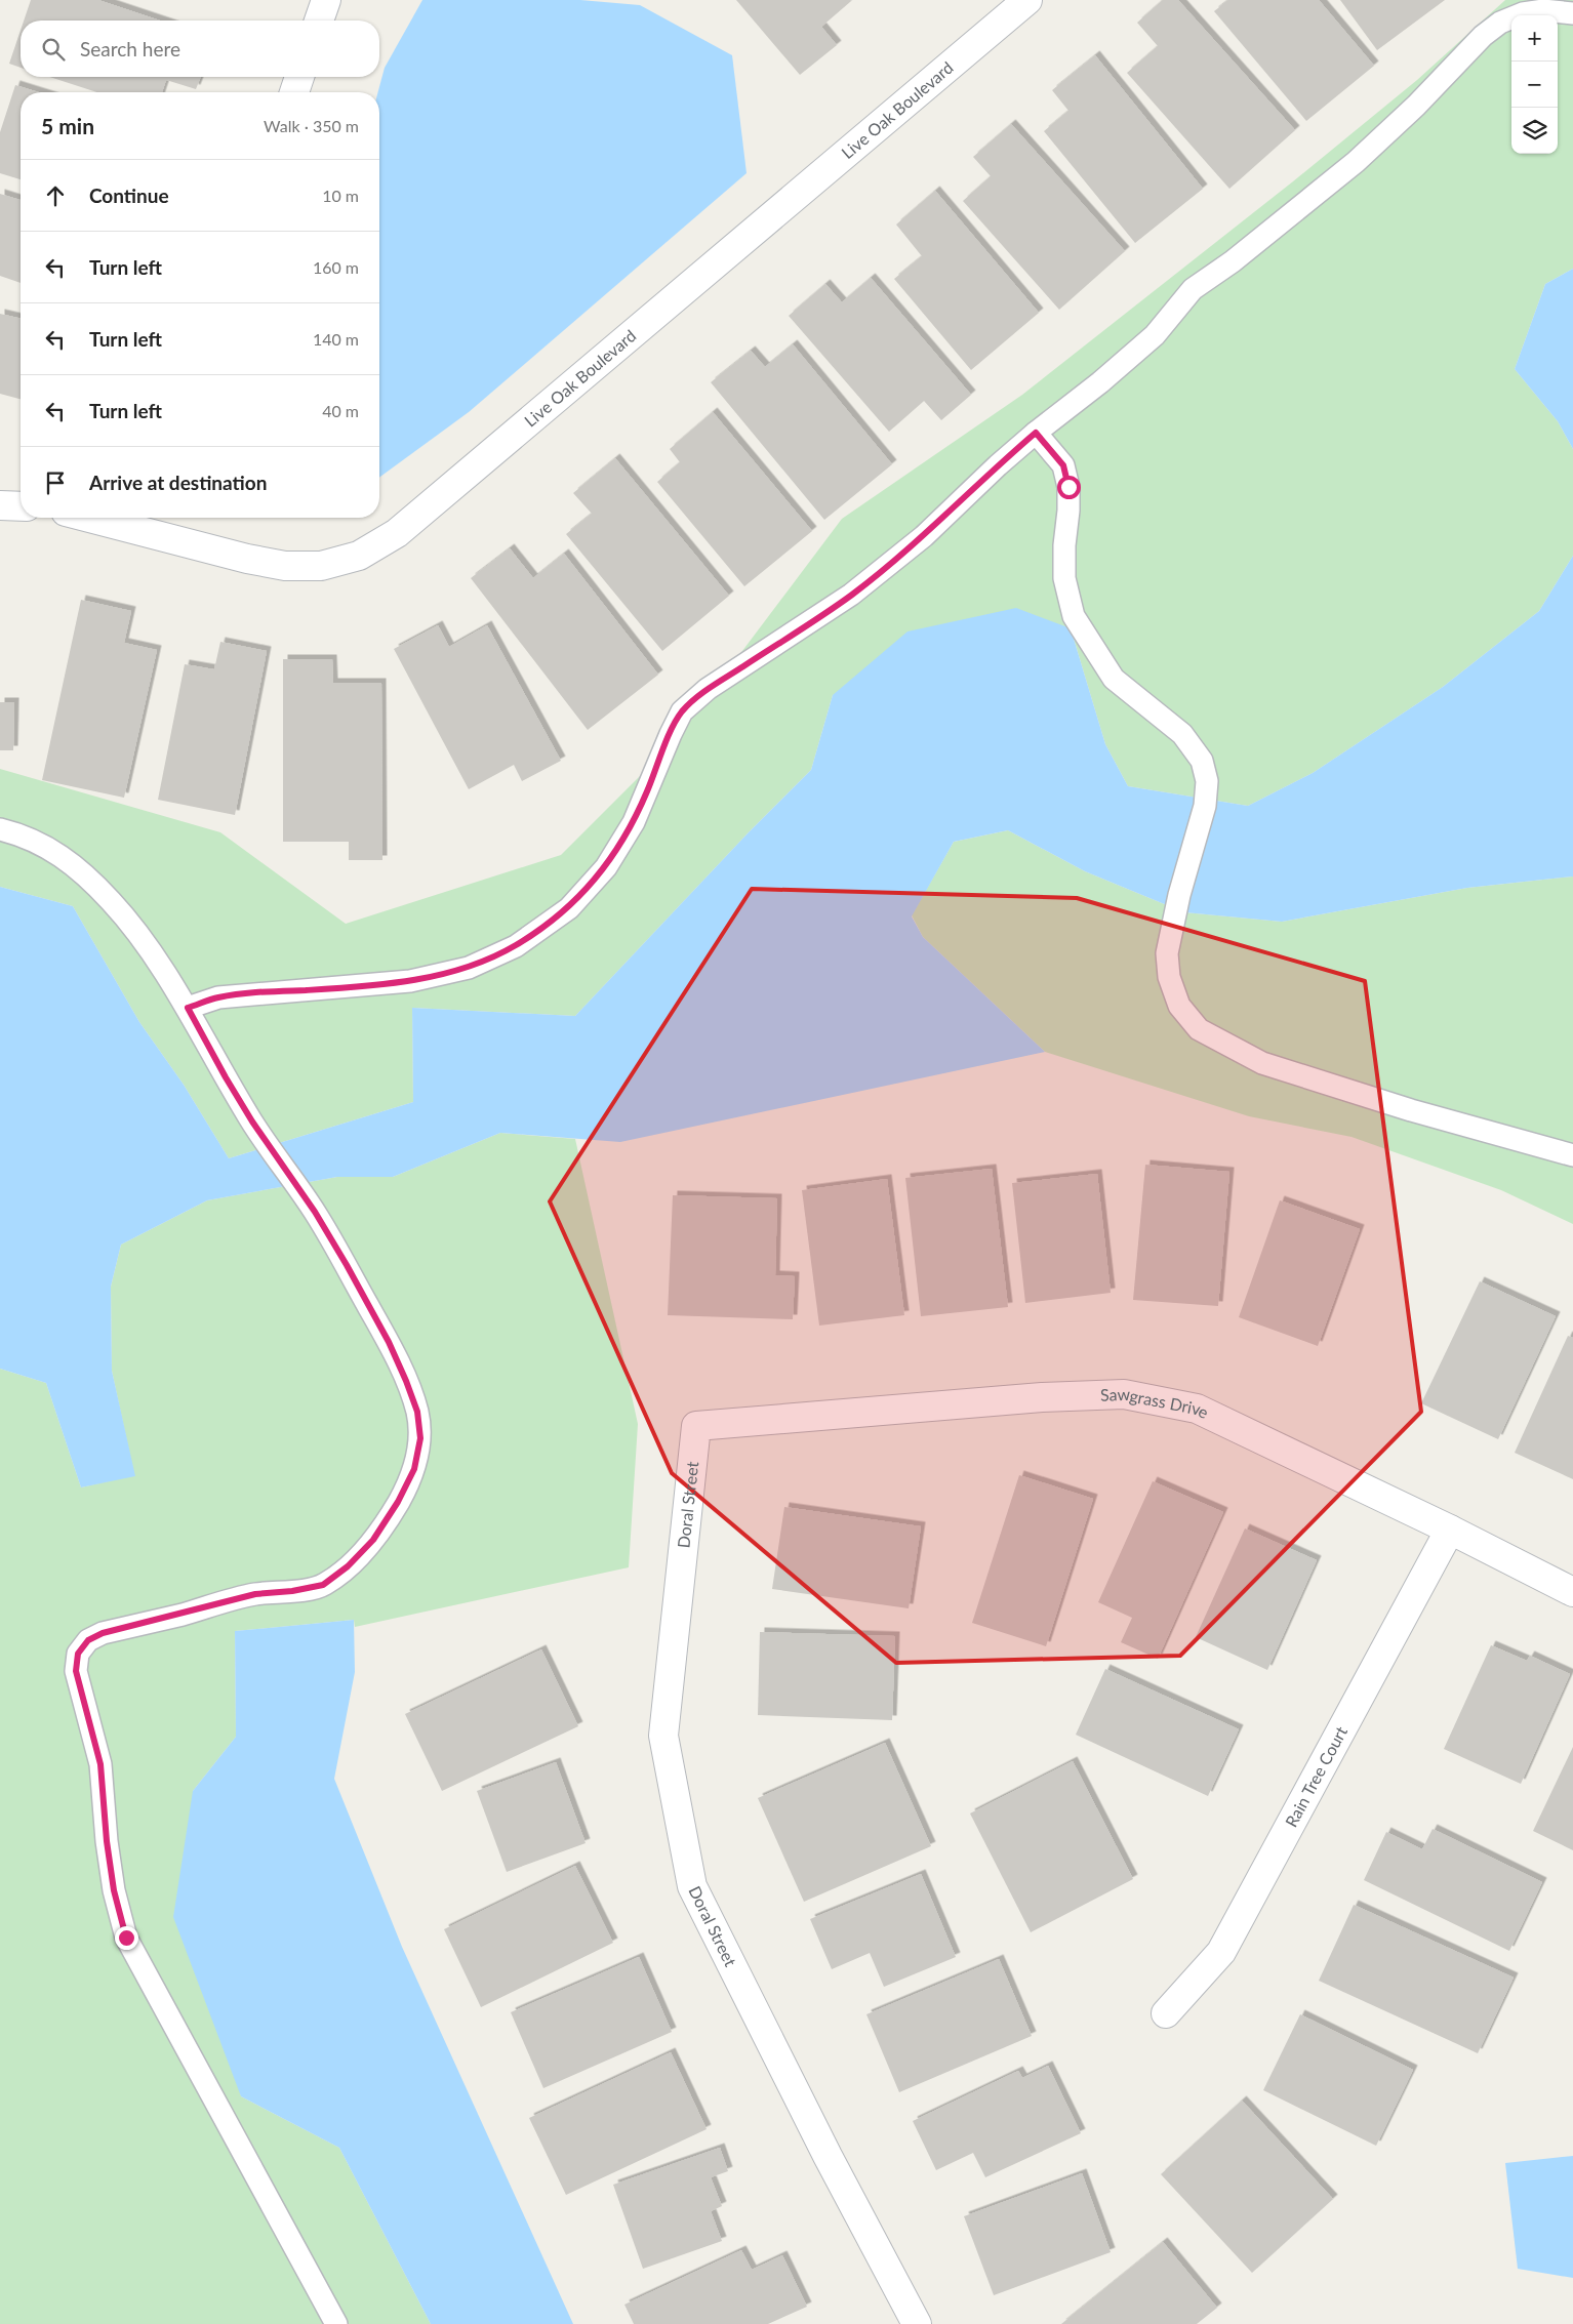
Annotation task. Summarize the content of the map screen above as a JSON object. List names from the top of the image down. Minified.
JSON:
{"streets":{"street":["Live Oak Boulevard","Sawgrass Drive","Doral Street","Rain Tree Court"]},"crossings":[["Sawgrass Drive","Doral Street"],["Sawgrass Drive","Rain Tree Court"]],"page":{"map_buttons":["+","−"],"search":"Search here","heading":["5 min","Walk · 350 m"],"list":[["Continue","10 m"],["Turn left","160 m"],["Turn left","140 m"],["Turn left","40 m"],"Arrive at destination"]}}
